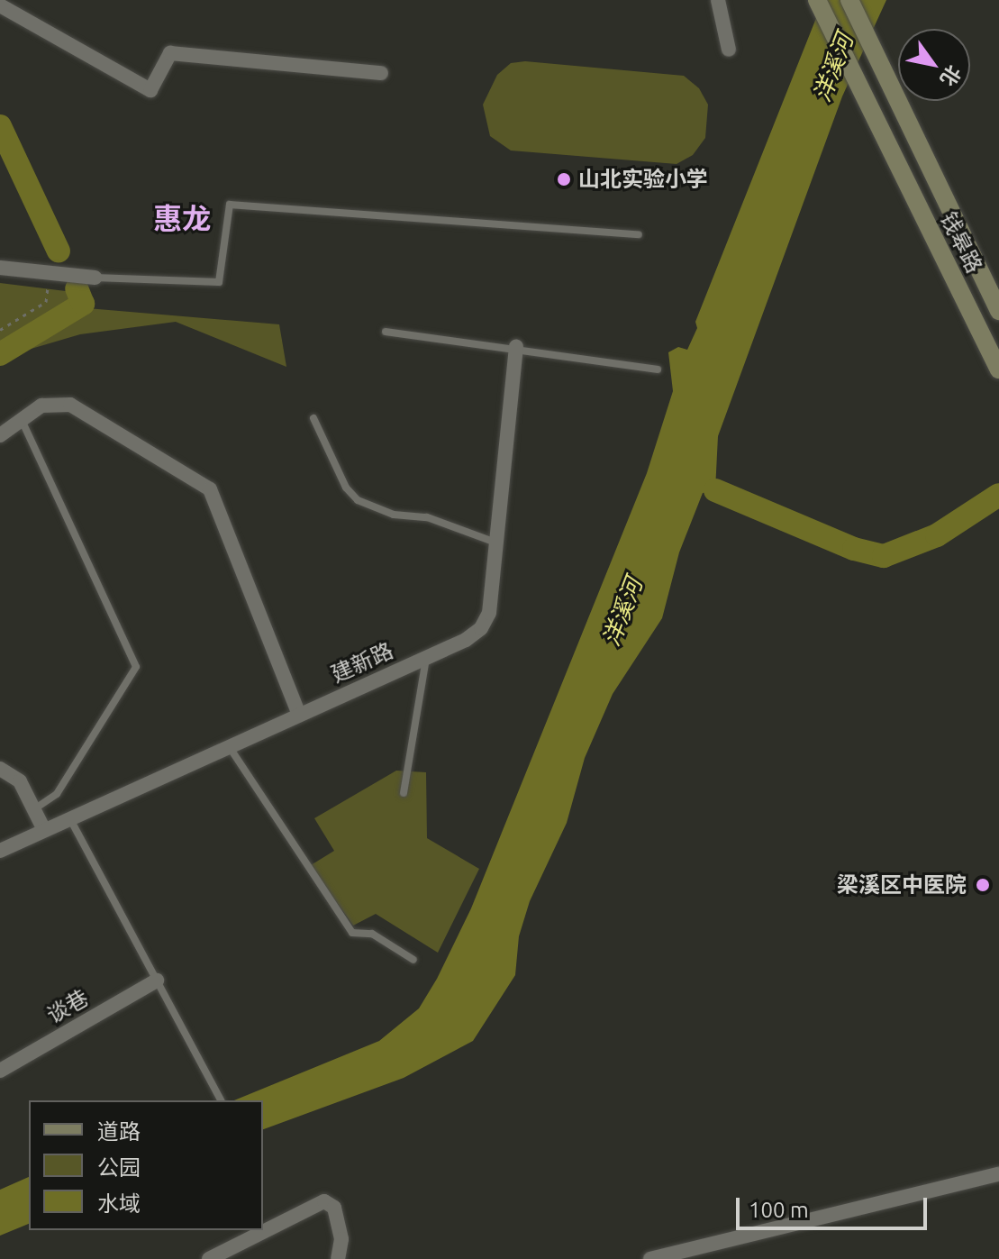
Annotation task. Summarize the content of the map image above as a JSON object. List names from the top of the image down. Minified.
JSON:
{"streets":{"main road":["钱皋路"],"street":["建新路","谈巷"]},"districts":["惠龙"],"water":["洋溪河"],"places":["山北实验小学","梁溪区中医院"],"legend":["道路","公园","水域"],"scale_bar":"100 m","north":"bottom right"}
